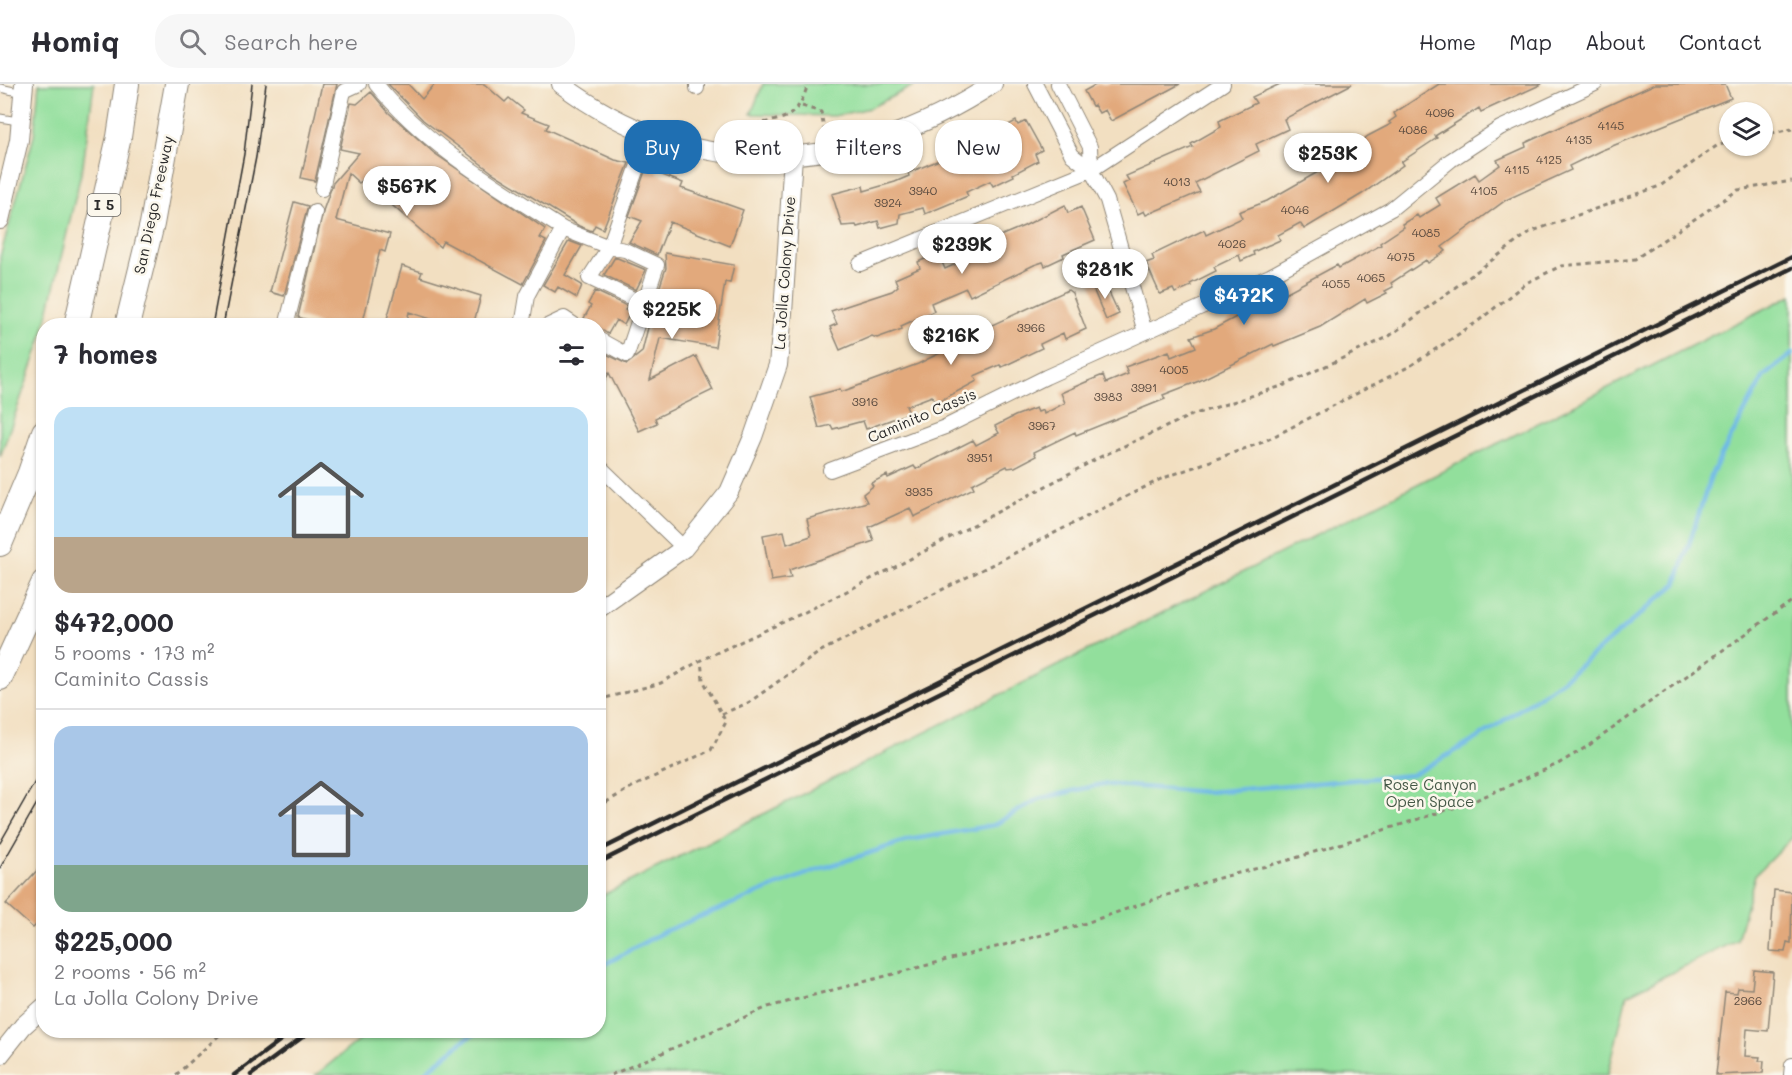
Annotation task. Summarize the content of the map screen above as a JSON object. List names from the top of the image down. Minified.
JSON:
{"streets":{"highway":["I 5","San Diego Freeway"],"street":["La Jolla Colony Drive","Caminito Cassis"]},"parks":["Rose Canyon Open Space"],"house_numbers":["4096","4145","4086","4135","4125","4115","4013","3940","4105","3924","4046","4085","4026","4075","4065","4055","3966","4005","3991","3983","3916","3967","3951","3935","2966"],"page":{"header":"Homiq","search":"Search here","nav":["Home","Map","About","Contact"],"chip":["Buy","Rent","Filters","New"],"price":["$253K","$567K","$239K","$281K","$472K","$225K","$216K"],"heading":"7 homes","list":[{"name":"$472,000","note":"5 rooms · 173 m² · Caminito Cassis"},{"name":"$225,000","note":"2 rooms · 56 m² · La Jolla Colony Drive"}]}}
